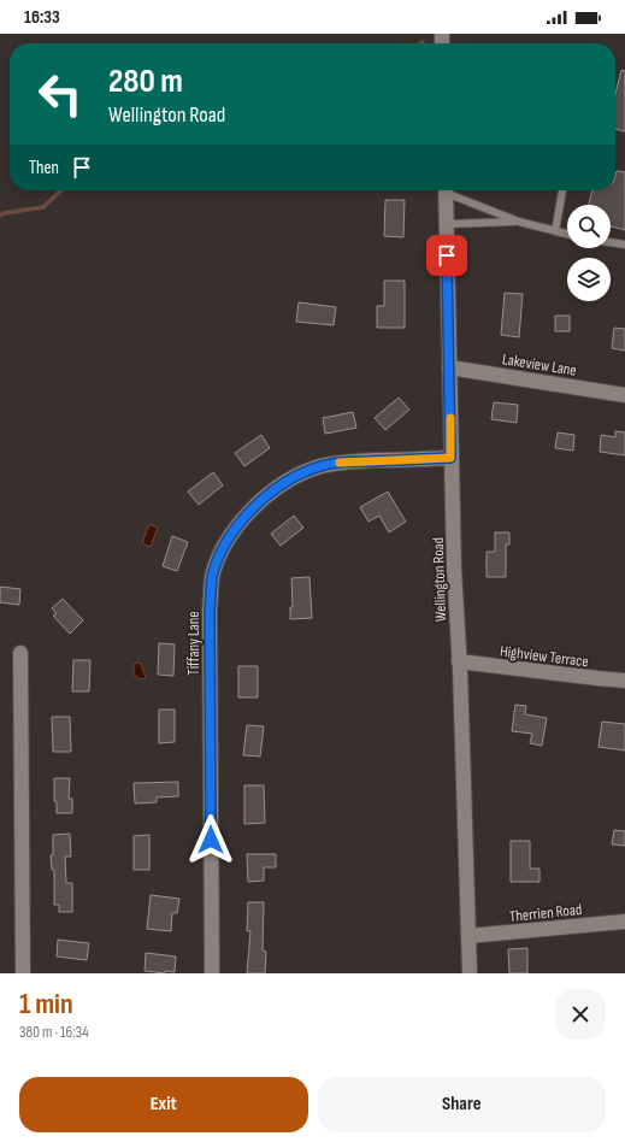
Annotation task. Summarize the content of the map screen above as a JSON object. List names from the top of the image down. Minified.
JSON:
{"streets":{"street":["Lakeview Lane","Wellington Road","Tiffany Lane","Highview Terrace","Therrien Road"]},"crossings":[["Lakeview Lane","Wellington Road"],["Wellington Road","Tiffany Lane"],["Wellington Road","Highview Terrace"],["Wellington Road","Therrien Road"]],"page":{"status":"16:33","turn":["280 m","Wellington Road"],"then":"Then","heading":["1 min","380 m · 16:34"],"buttons":["Exit","Share"]}}
